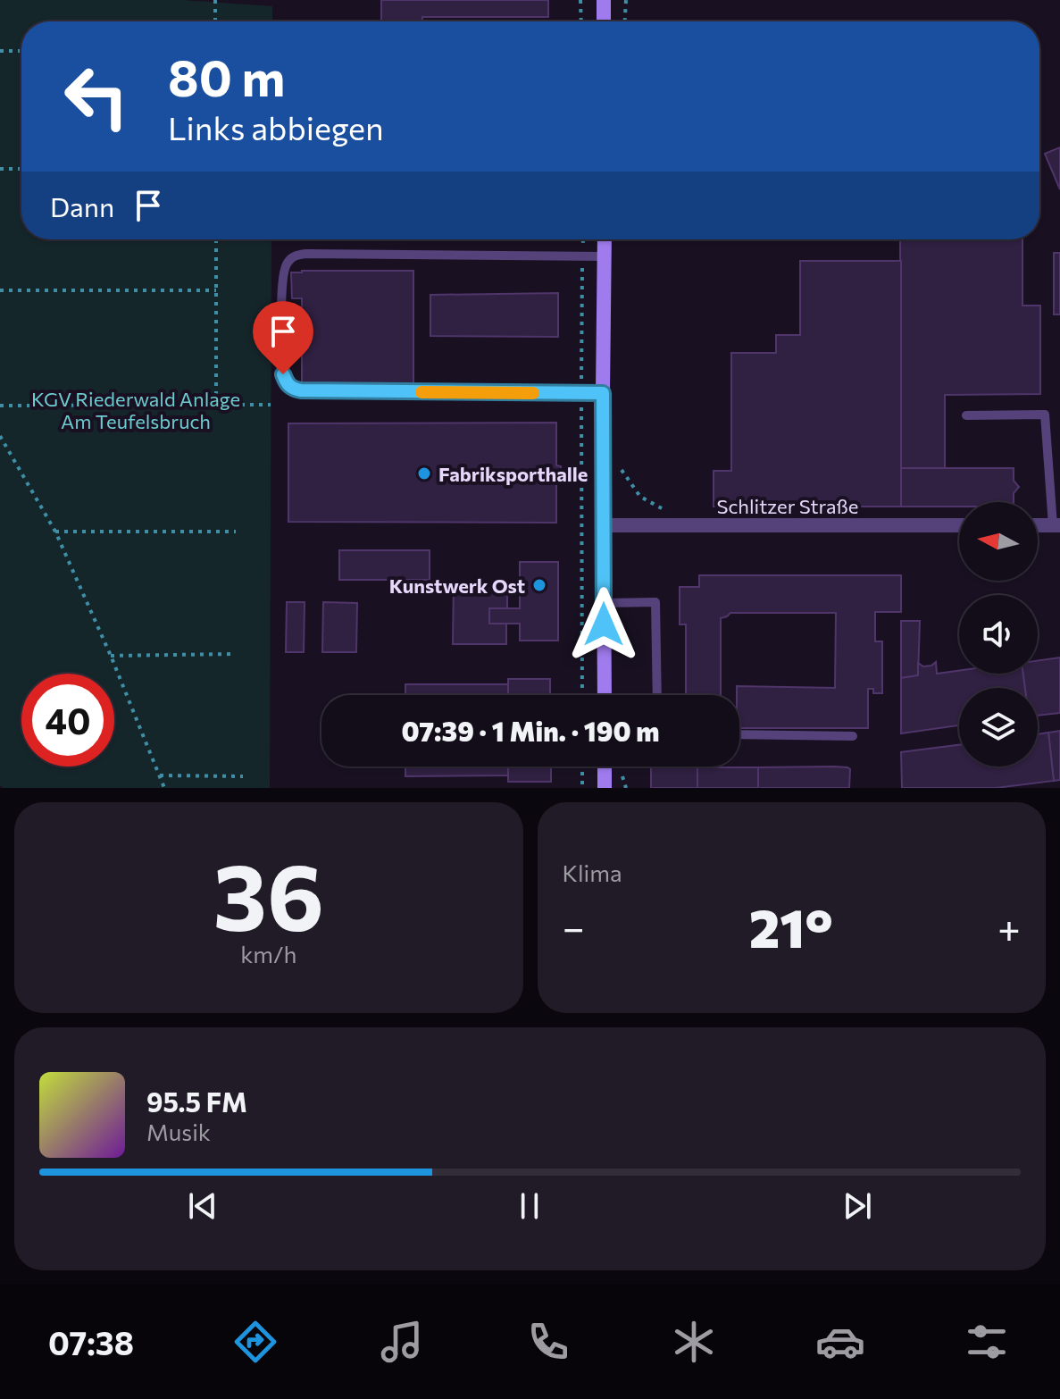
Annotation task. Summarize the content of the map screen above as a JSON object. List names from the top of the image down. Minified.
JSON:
{"streets":{"street":["Schlitzer Straße"]},"parks":["KGV Riederwald Anlage Am Teufelsbruch"],"places":["Fabriksporthalle","Kunstwerk Ost"],"north":"left","page":{"turn":["80 m","Links abbiegen"],"then":"Dann","limit":"40","trip":"07:39 · 1 Min. · 190 m","tile":[["36","km/h"],"Klima"],"heat":["−","21°","+"],"song":["95.5 FM","Musik"],"tabs":"07:38"}}
